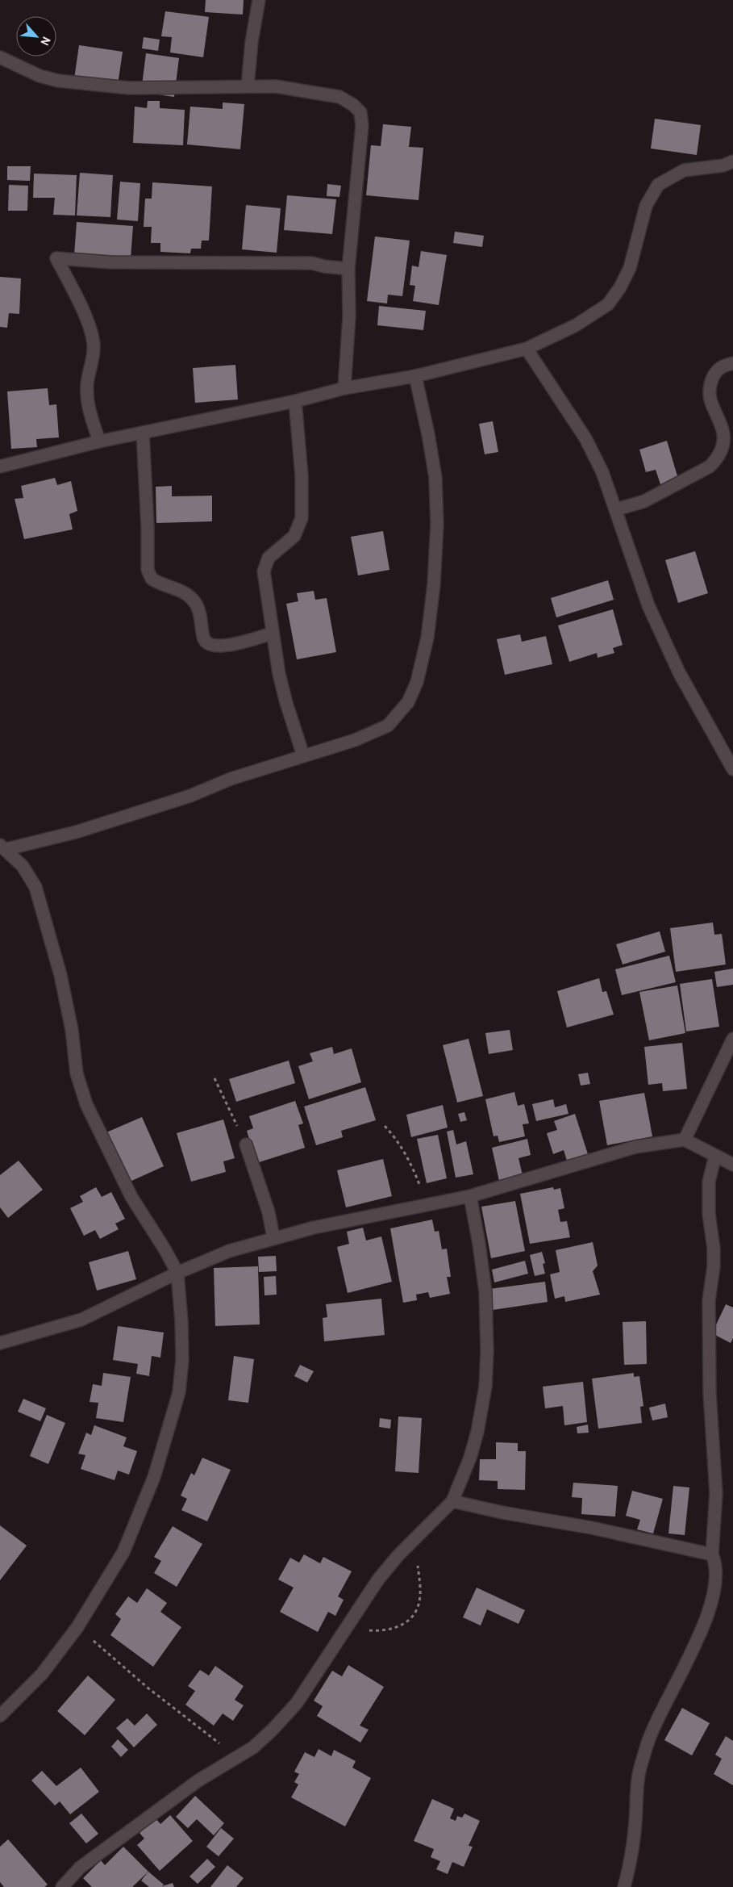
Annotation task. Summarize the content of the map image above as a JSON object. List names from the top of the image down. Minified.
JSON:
{"north":"bottom right"}
